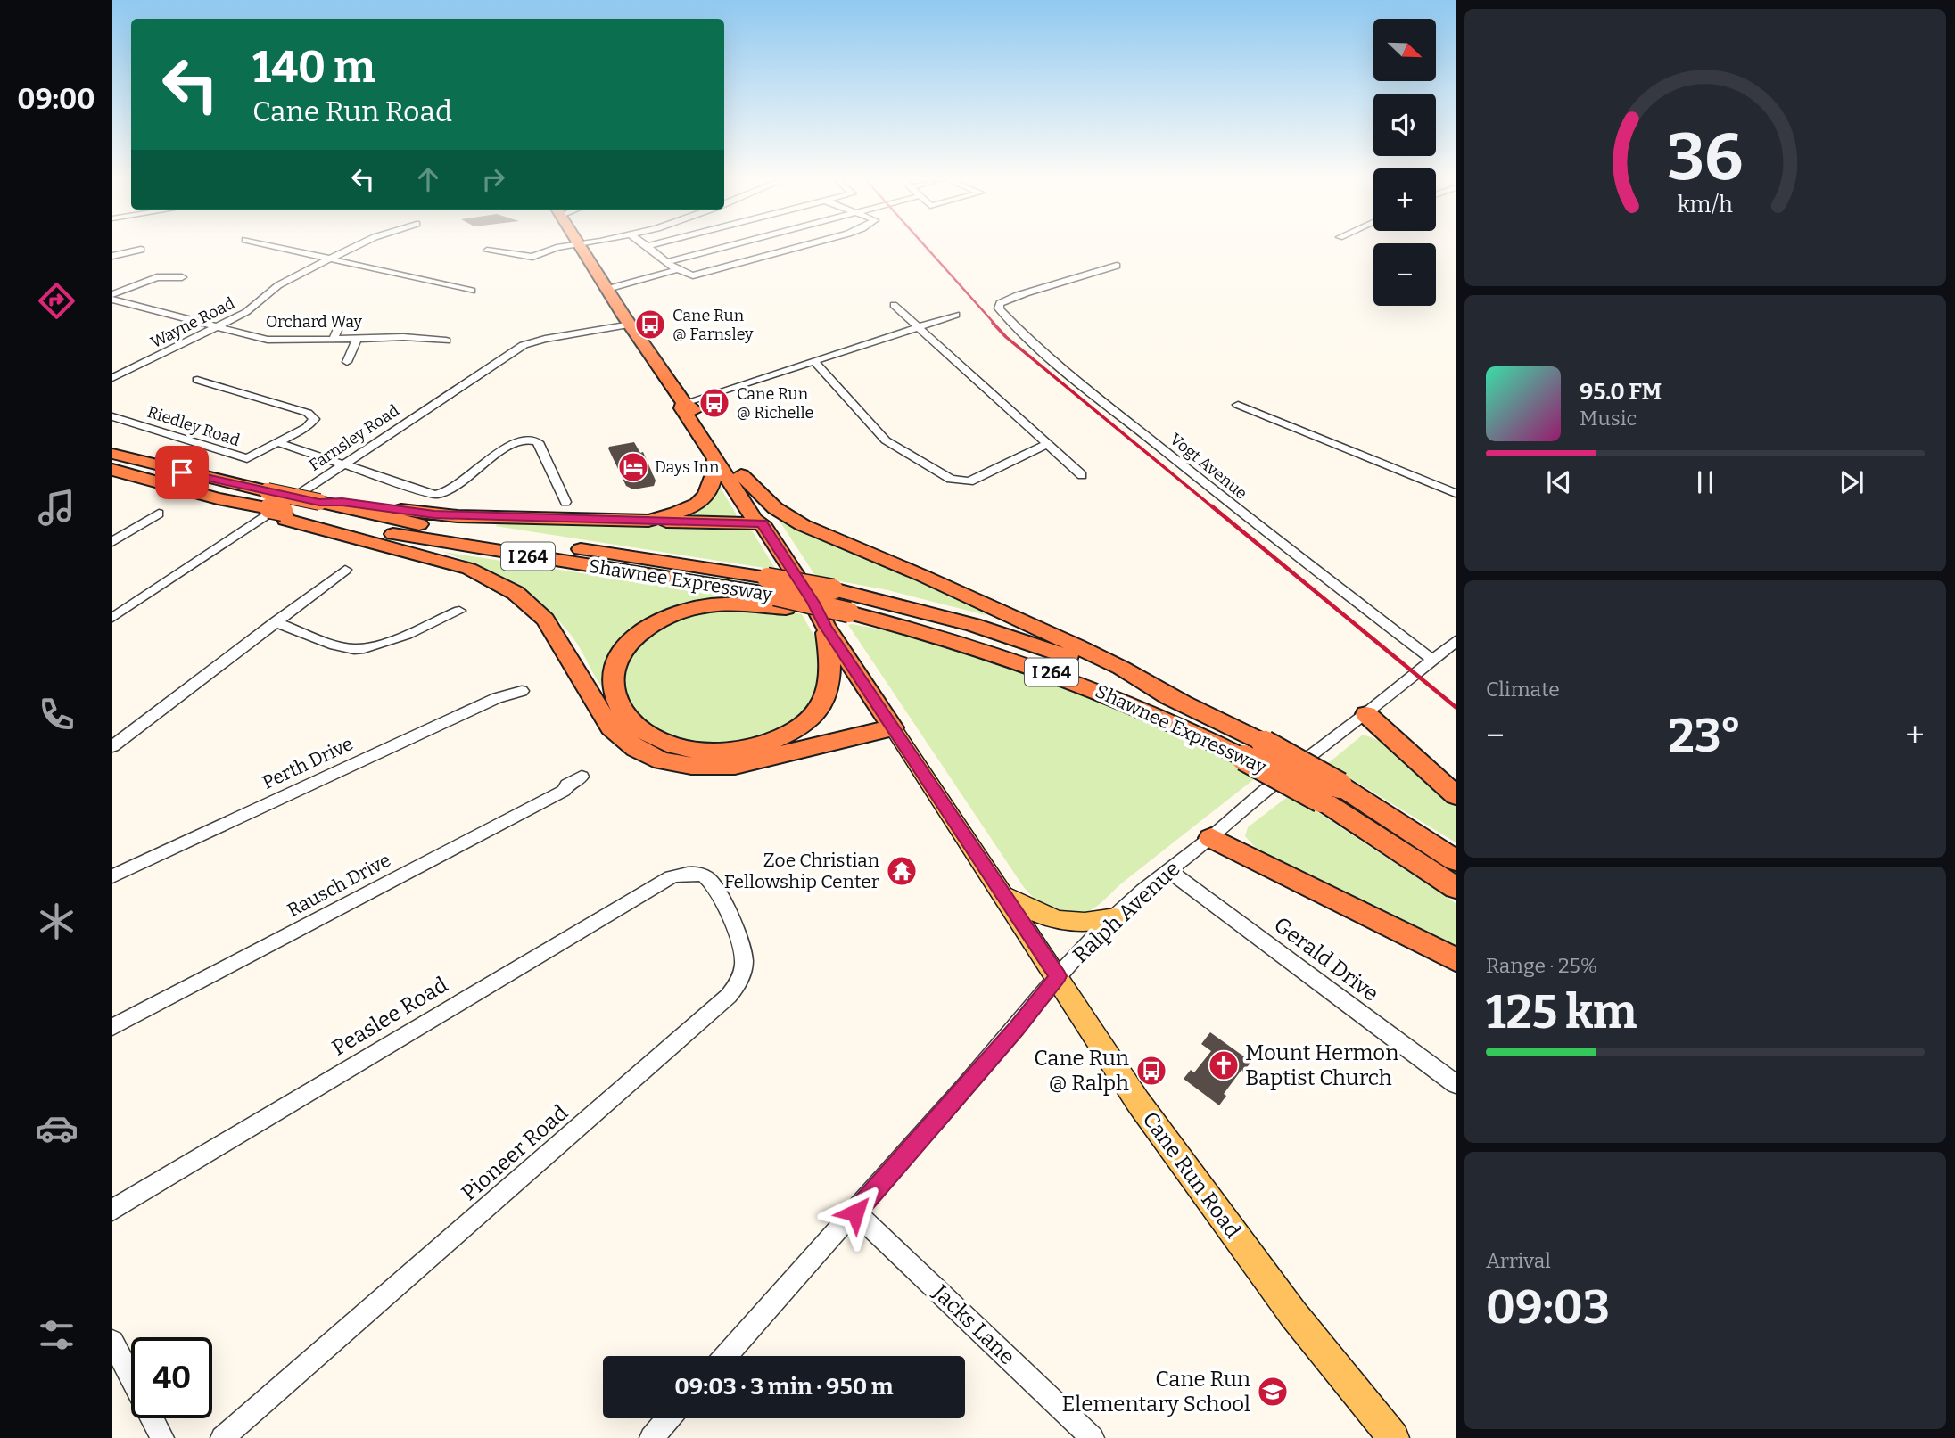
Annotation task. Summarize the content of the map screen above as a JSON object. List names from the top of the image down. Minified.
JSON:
{"streets":{"highway":["I 264","Shawnee Expressway","Cane Run Road"],"street":["Orchard Way","Wayne Road","Riedley Road","Farnsley Road","Vogt Avenue","Perth Drive","Rausch Drive","Ralph Avenue","Gerald Drive","Peaslee Road","Pioneer Road","Jacks Lane"]},"crossings":[["Orchard Way","Wayne Road"],["Farnsley Road","Cane Run Road"],["Vogt Avenue","Ralph Avenue"],["Ralph Avenue","Gerald Drive"],["Ralph Avenue","Cane Run Road"],["Ralph Avenue","Jacks Lane"],["Peaslee Road","Pioneer Road"]],"places":{"bus stop":["Cane Run @ Farnsley","Cane Run @ Richelle","Cane Run @ Ralph"],"hotel":["Days Inn"],"temple":["Zoe Christian Fellowship Center"],"church":["Mount Hermon Baptist Church"],"school or university":["Cane Run Elementary School"]},"north":"bottom right","page":{"tabs":"09:00","map_buttons":["+","−"],"turn":["140 m","Cane Run Road"],"song":["95.0 FM","Music"],"tile":["Climate",["Range · 25%","125 km"],["Arrival","09:03"]],"heat":["−","23°","+"],"limit":"40","trip":"09:03 · 3 min · 950 m","gauge":["36","km/h"]}}
